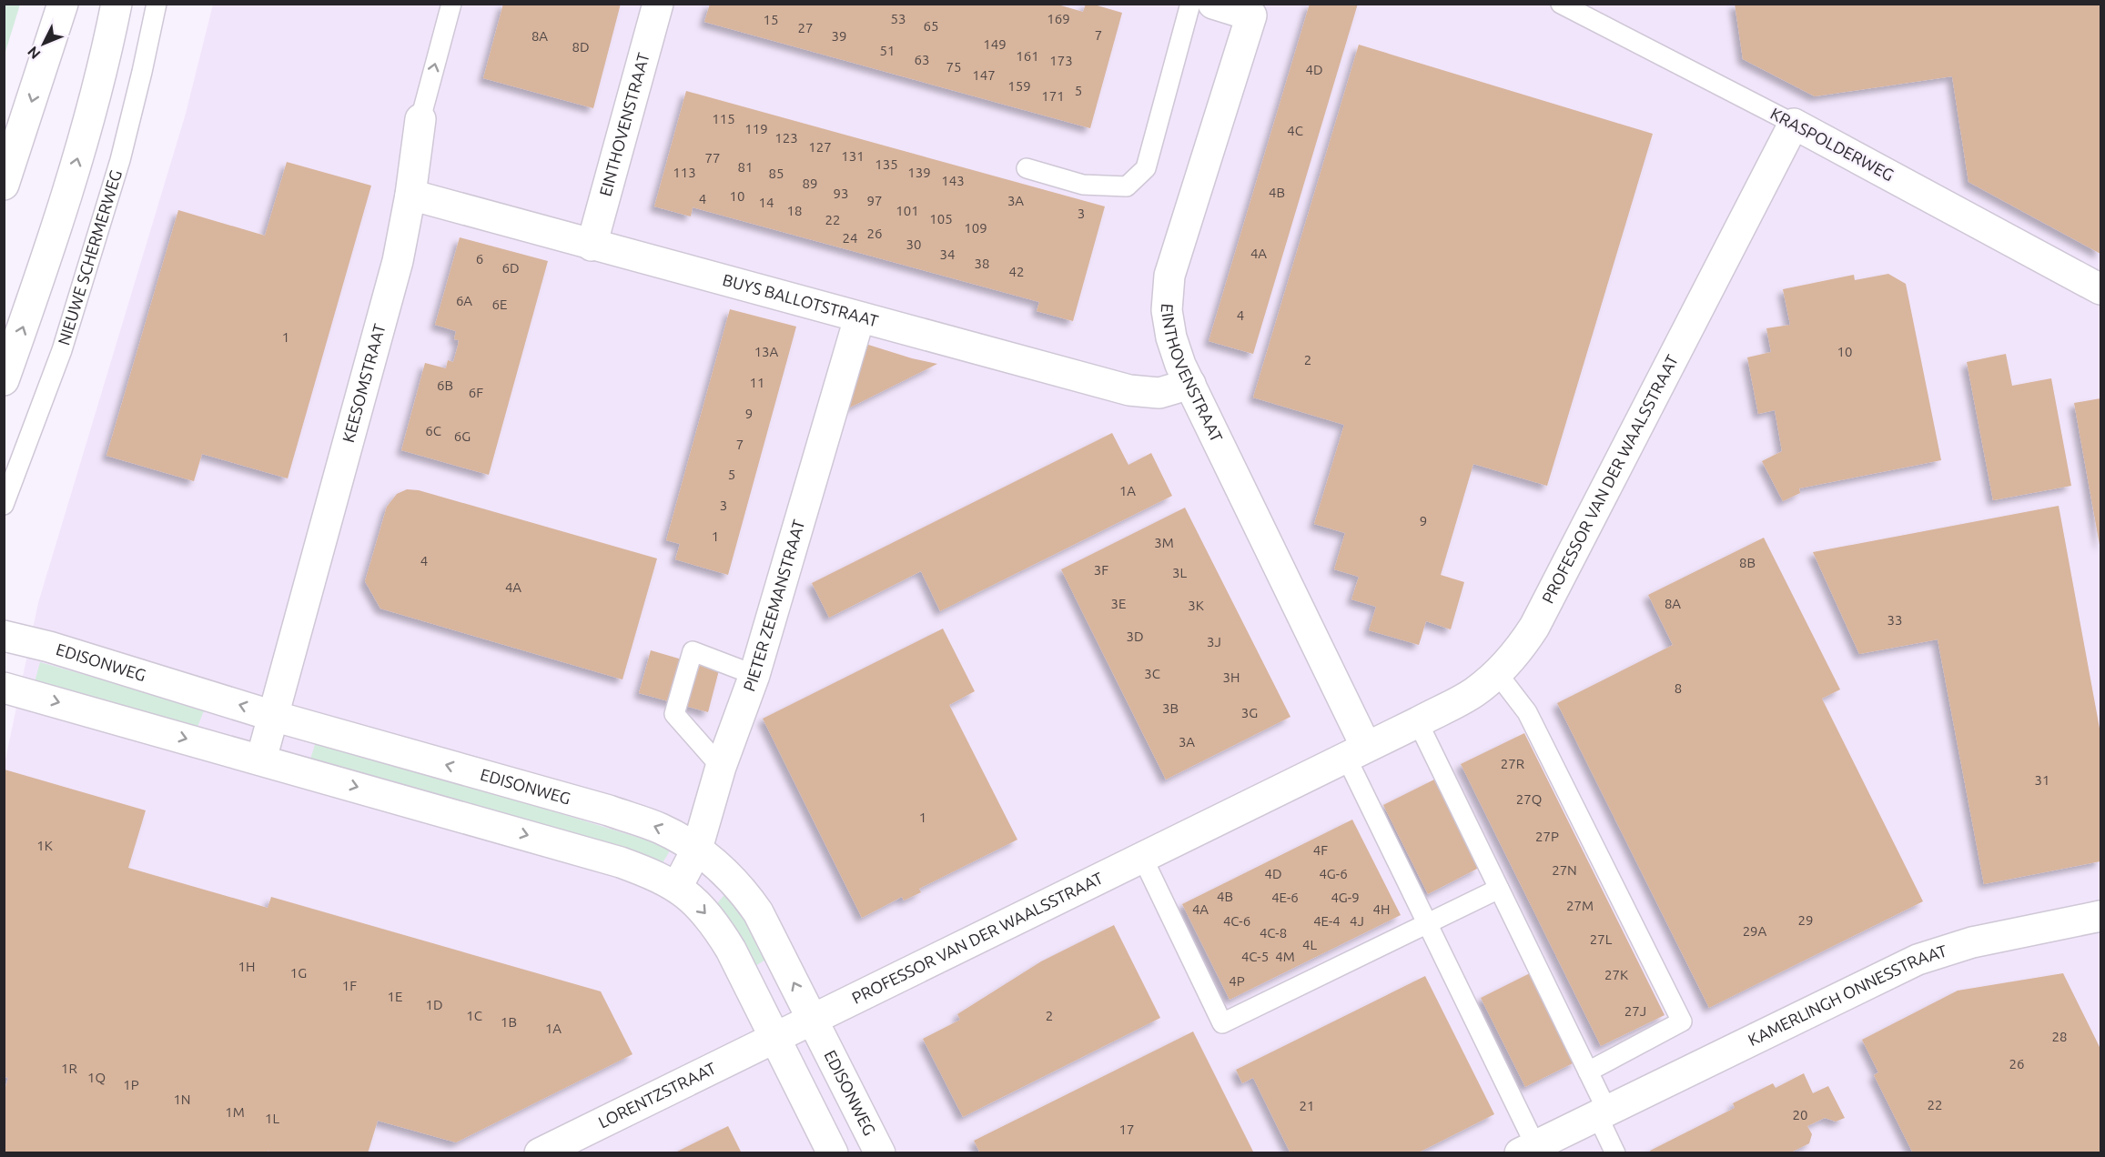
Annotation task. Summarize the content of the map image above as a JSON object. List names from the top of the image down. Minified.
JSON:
{"streets":{"street":["EINTHOVENSTRAAT","KRASPOLDERWEG","BUYS BALLOTSTRAAT","KEESOMSTRAAT","PROFESSOR VAN DER WAALSSTRAAT","PIETER ZEEMANSTRAAT","EDISONWEG","KAMERLINGH ONNESSTRAAT","LORENTZSTRAAT"],"lane":["NIEUWE SCHERMERWEG"]},"crossings":[["EINTHOVENSTRAAT","BUYS BALLOTSTRAAT"],["EINTHOVENSTRAAT","PROFESSOR VAN DER WAALSSTRAAT"],["KRASPOLDERWEG","PROFESSOR VAN DER WAALSSTRAAT"],["BUYS BALLOTSTRAAT","KEESOMSTRAAT"],["BUYS BALLOTSTRAAT","PIETER ZEEMANSTRAAT"],["KEESOMSTRAAT","EDISONWEG"],["PROFESSOR VAN DER WAALSSTRAAT","EDISONWEG"],["PROFESSOR VAN DER WAALSSTRAAT","LORENTZSTRAAT"],["PIETER ZEEMANSTRAAT","EDISONWEG"]],"house_numbers":["53","169","15","65","27","7","8A","39","149","8D","51","161","63","173","75","4D","147","159","5","171","115","119","4C","123","127","131","77","135","81","113","139","85","143","89","4B","93","10","4","97","3A","14","18","101","3","105","22","109","26","24","30","4A","34","6","38","6D","42","6A","6E","4","1","13A","10","2","11","6B","6F","9","6C","6G","7","5","1A","3","9","1","3M","4","8B","3F","3L","4A","3E","8A","3K","33","3D","3J","3C","3H","8","3B","3G","3A","27R","31","27Q","1","27P","1K","4F","27N","4D","4G-6","4B","4E-6","4G-9","27M","4A","4H","29","4C-6","4E-4","4J","29A","4C-8","27L","4L","4C-5","4M","1H","1G","27K","4P","1F","1E","1D","27J","1C","2","1B","1A","28","26","1R","1Q","1P","1N","22","21","1M","20","1L","17"],"north":"bottom left"}
